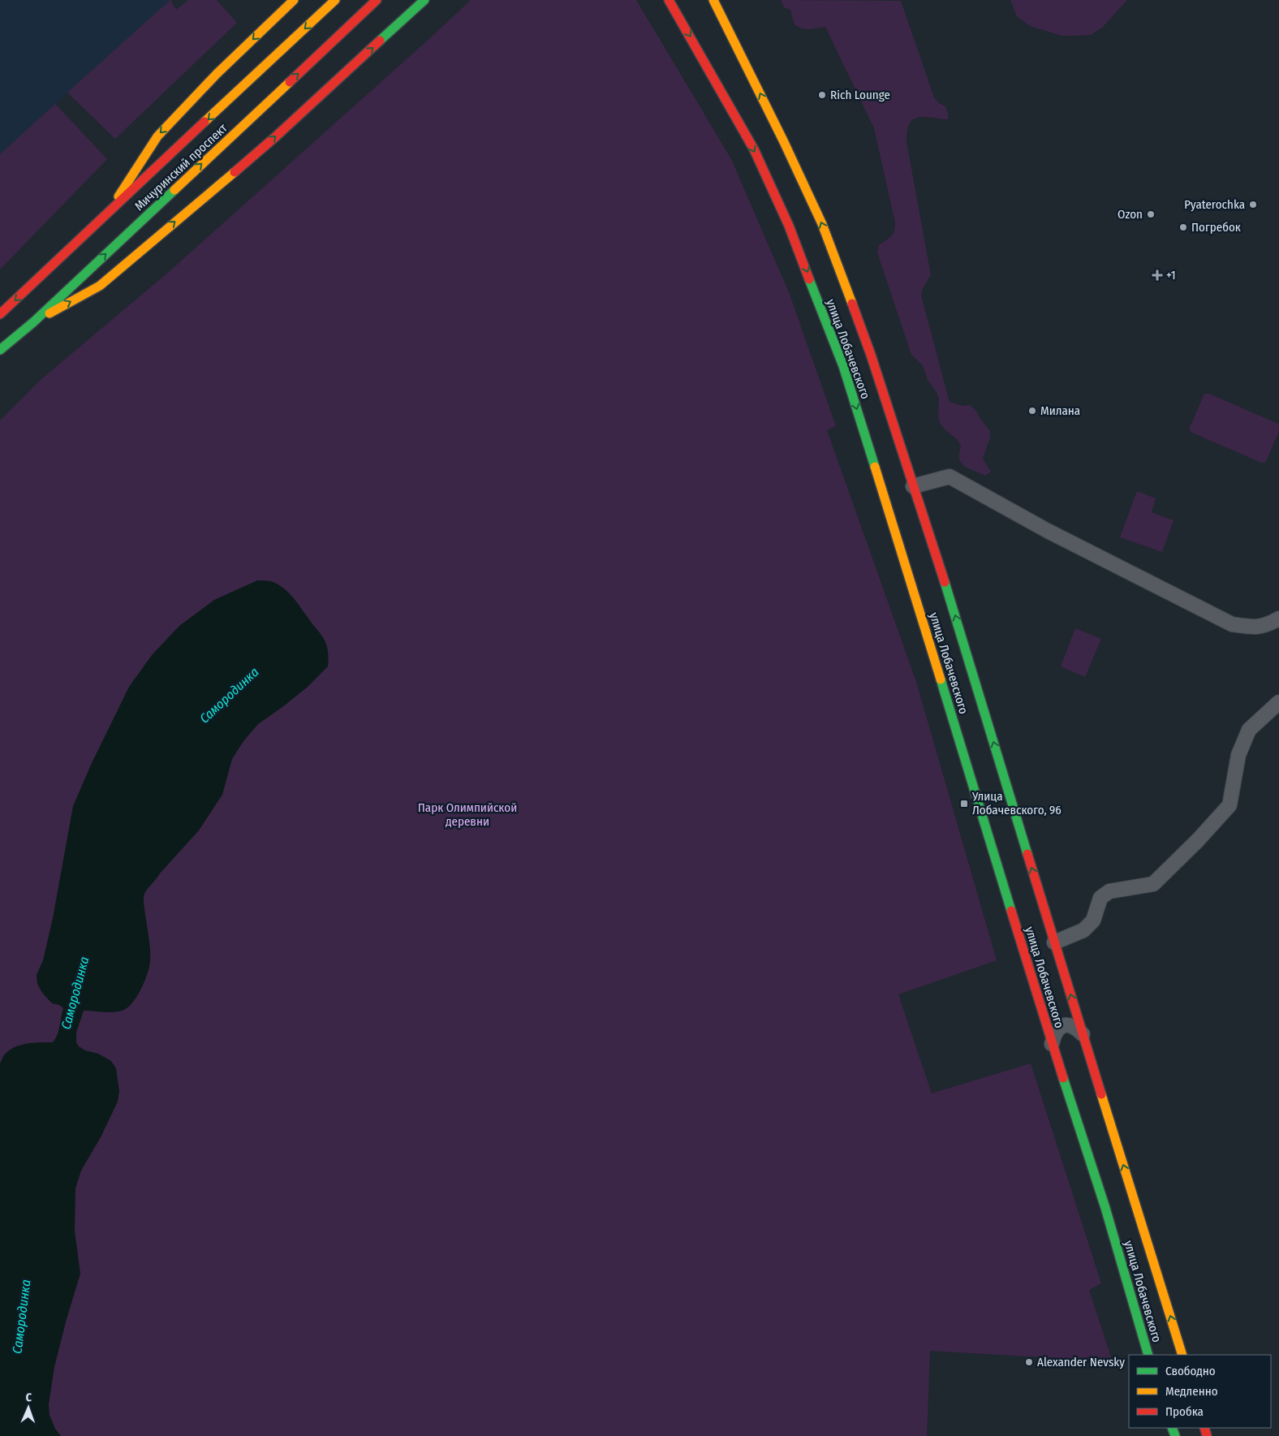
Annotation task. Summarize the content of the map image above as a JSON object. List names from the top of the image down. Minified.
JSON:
{"streets":{"main road":["Мичуринский проспект","улица Лобачевского"]},"water":["Самородинка"],"parks":["Парк Олимпийской деревни"],"places":{"other":["Rich Lounge","Pyaterochka","Ozon","Погребок","Милана","Alexander Nevsky"],"health":["+1"],"transit":["Улица Лобачевского, 96"]},"legend":["Свободно","Медленно","Пробка"],"north":"top"}
